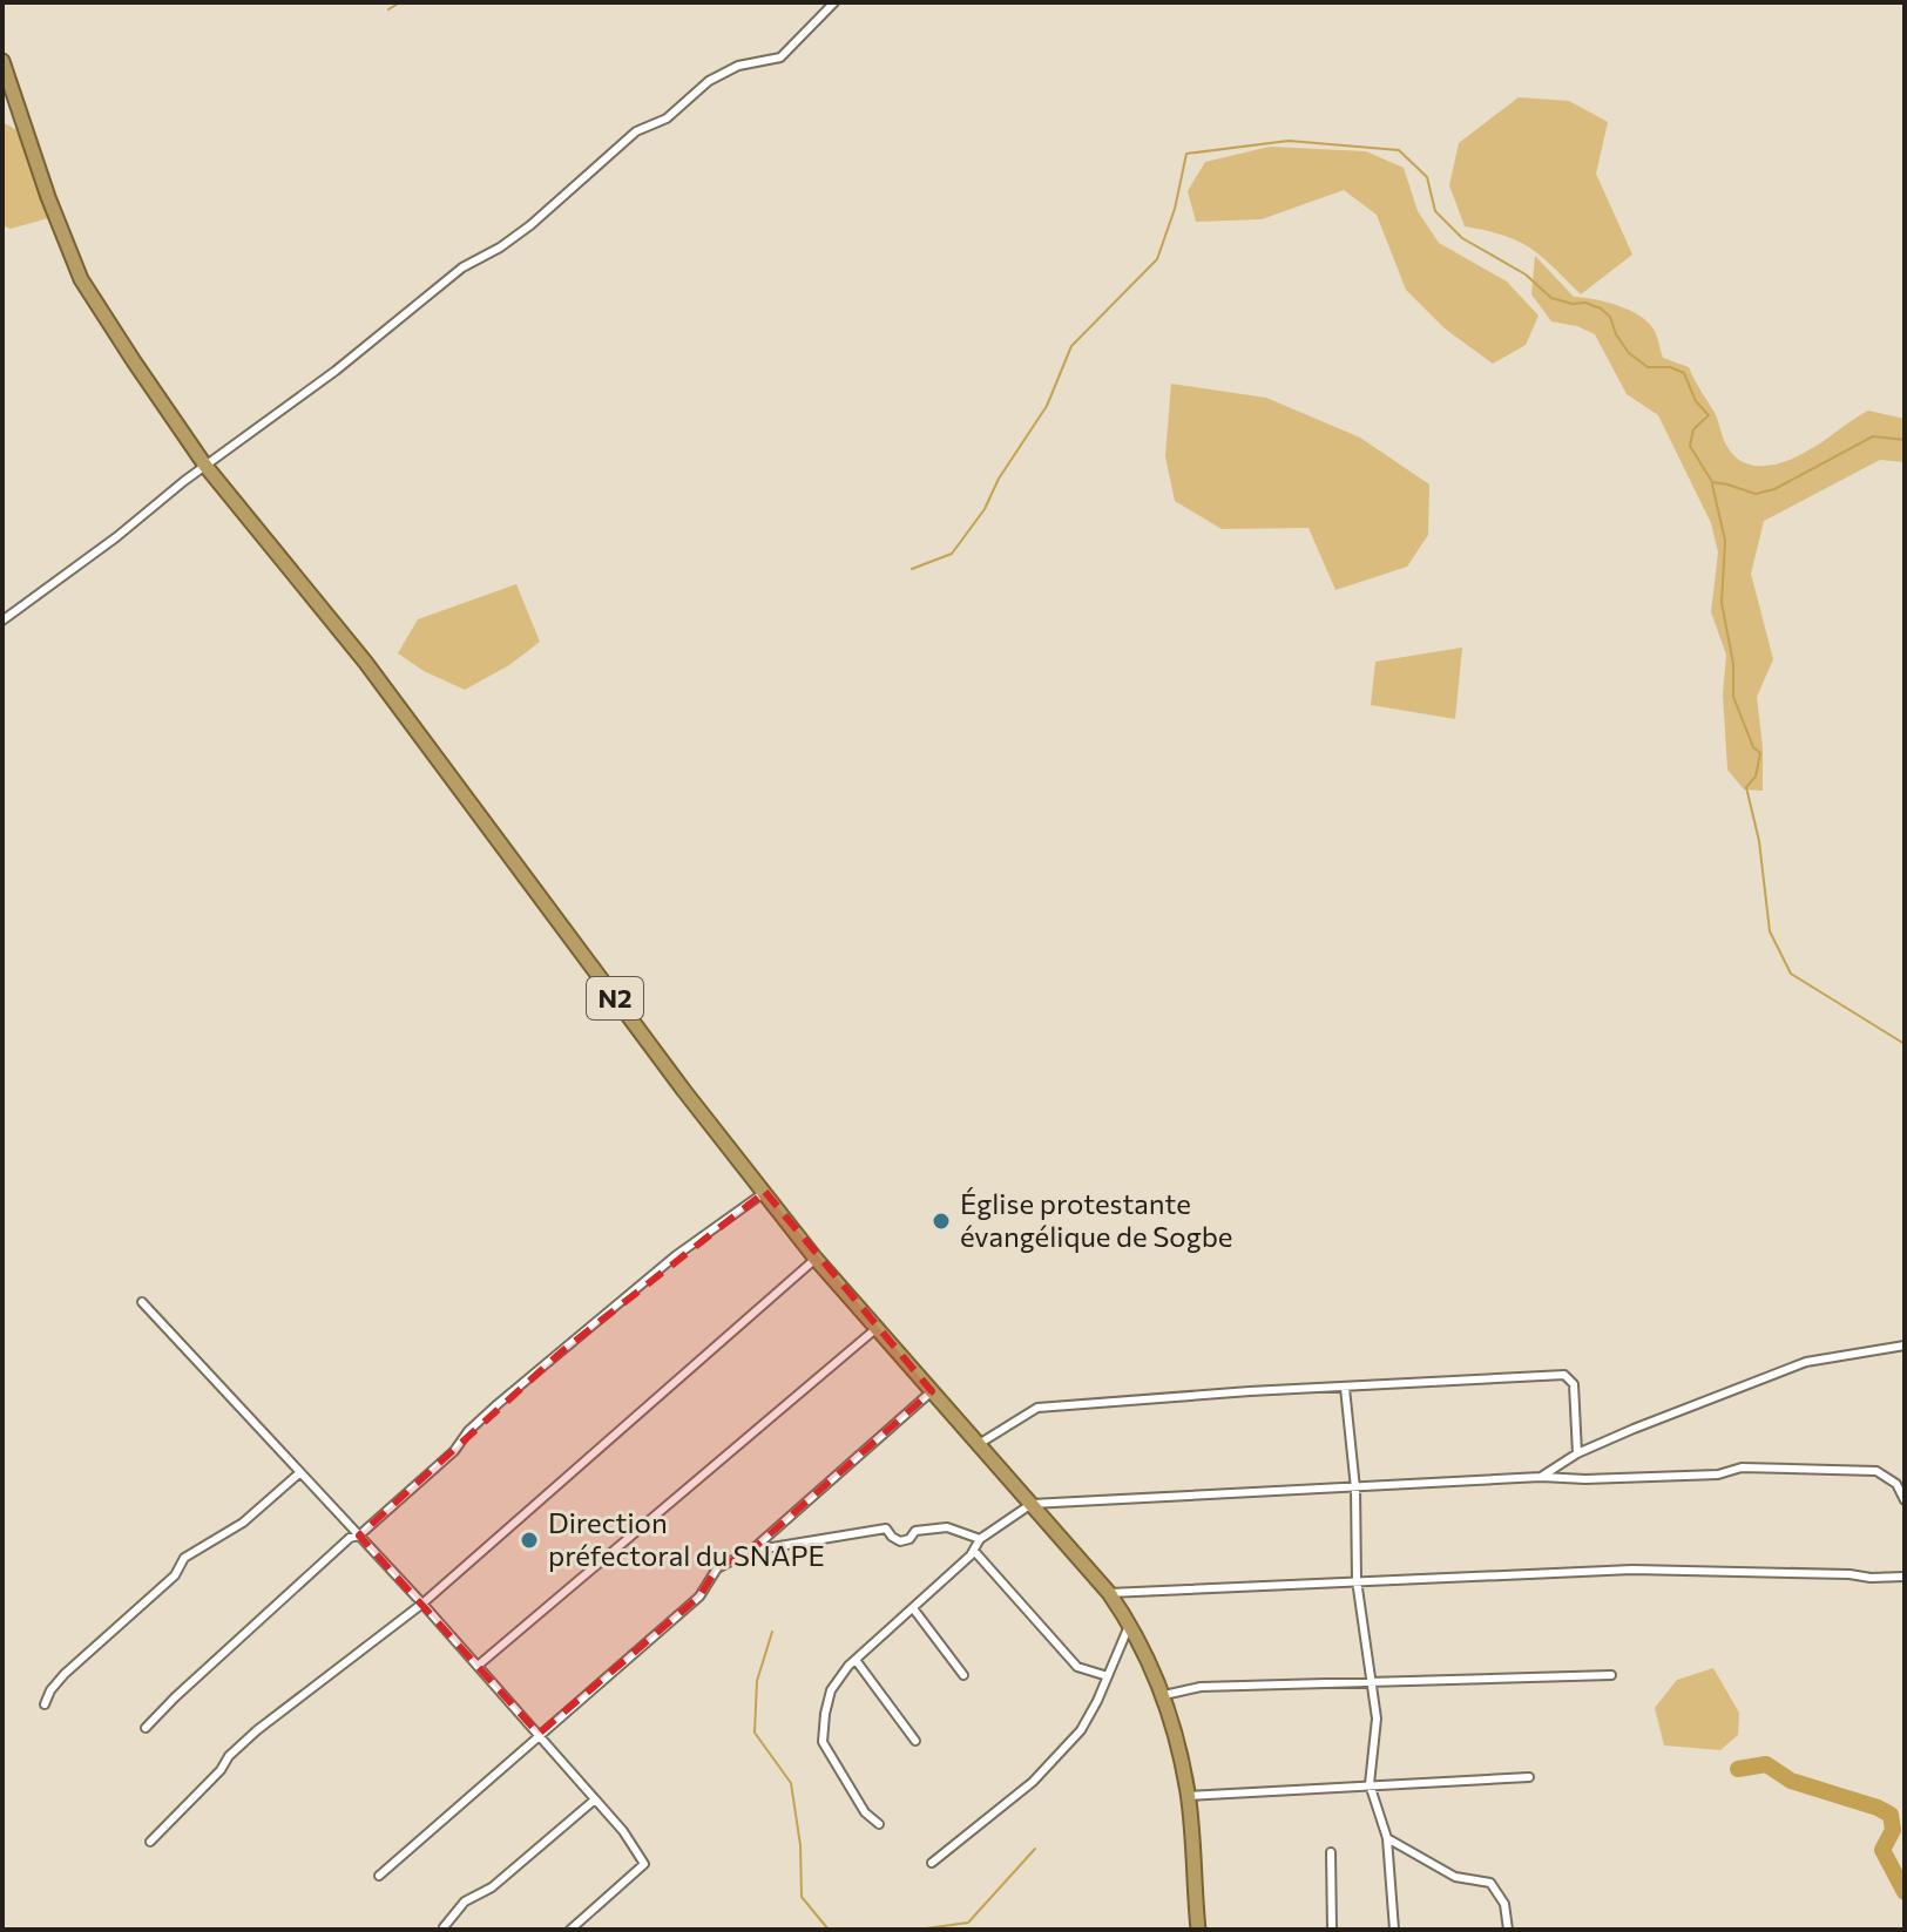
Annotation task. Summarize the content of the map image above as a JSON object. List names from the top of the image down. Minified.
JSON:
{"streets":{"highway":["N2"]},"places":["Église protestante évangélique de Sogbe","Direction préfectoral du SNAPE"]}
